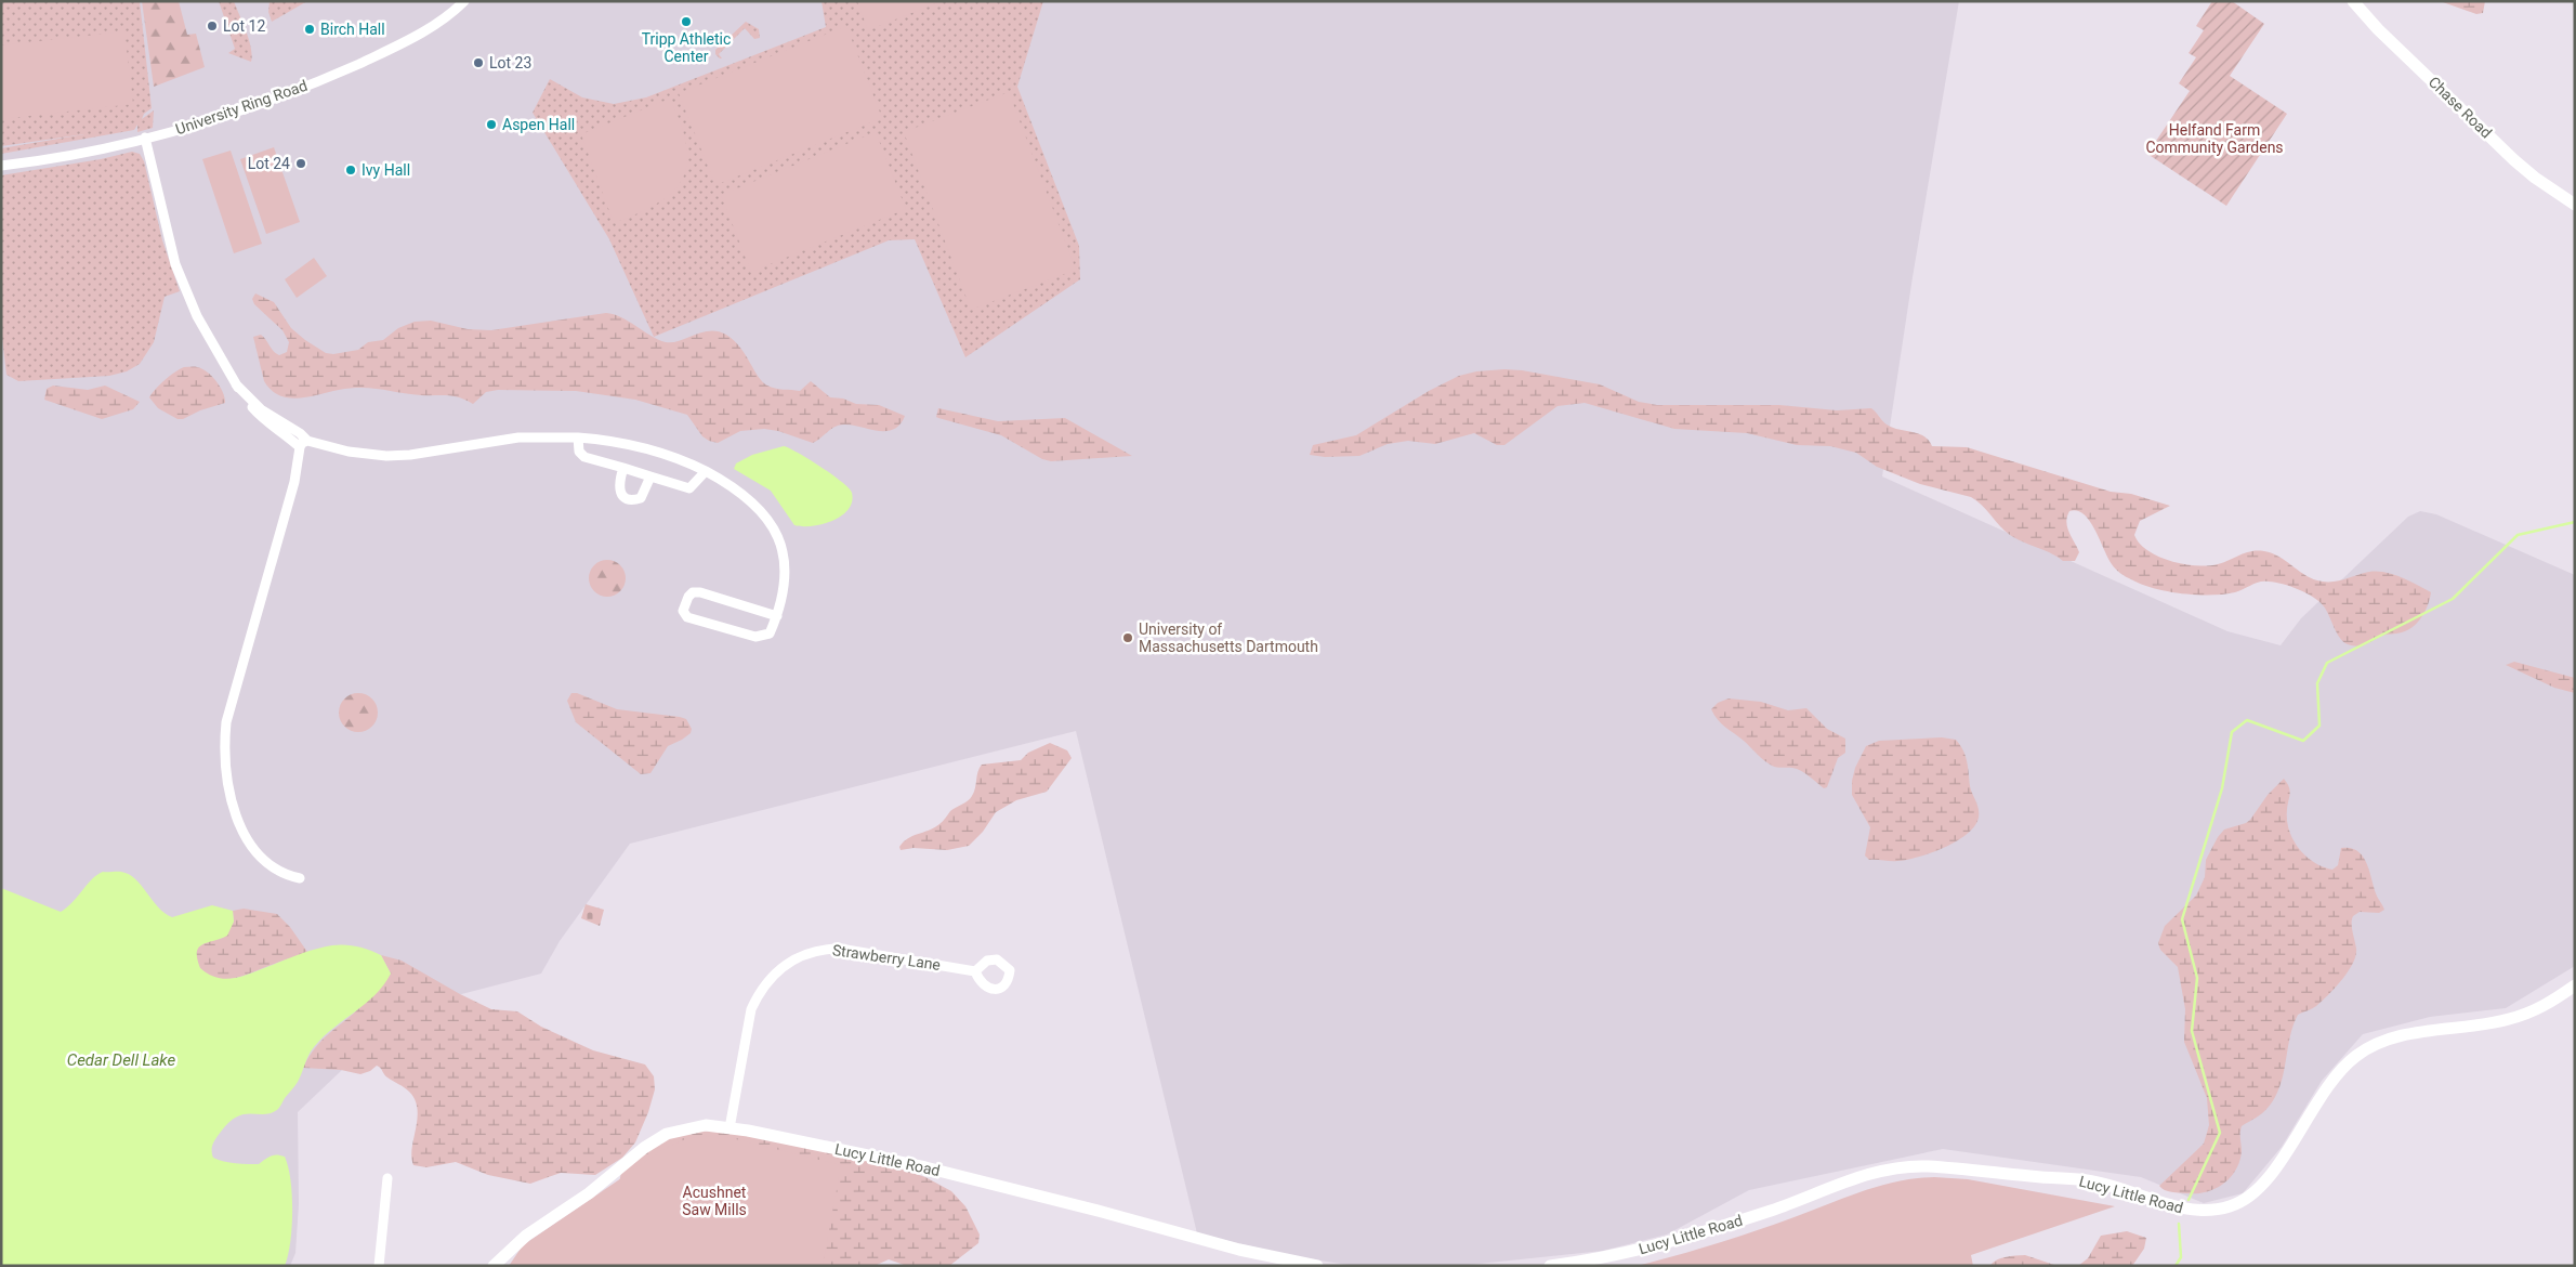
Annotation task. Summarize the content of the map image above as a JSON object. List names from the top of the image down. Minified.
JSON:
{"streets":{"street":["University Ring Road","Chase Road","Strawberry Lane","Lucy Little Road"]},"crossings":[["Strawberry Lane","Lucy Little Road"]],"water":["Cedar Dell Lake"],"parks":["Helfand Farm Community Gardens","Acushnet Saw Mills"],"places":["Tripp Athletic Center","Lot 12","Birch Hall","Lot 23","Aspen Hall","Lot 24","Ivy Hall","University of Massachusetts Dartmouth"]}
